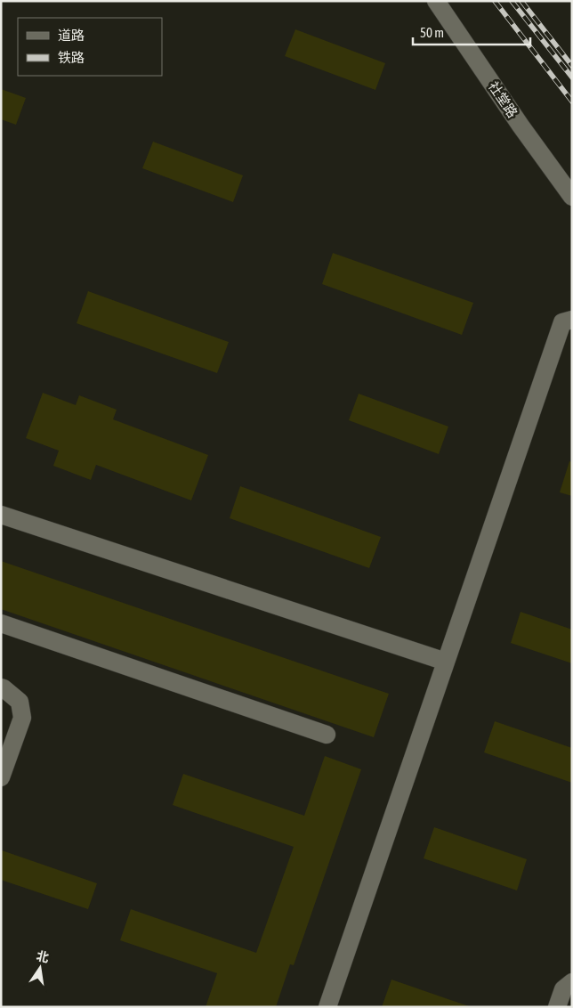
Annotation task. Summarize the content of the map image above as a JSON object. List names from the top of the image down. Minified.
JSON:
{"streets":{"street":["社堂路"]},"legend":["道路","铁路"],"scale_bar":"50 m","north":"top"}
